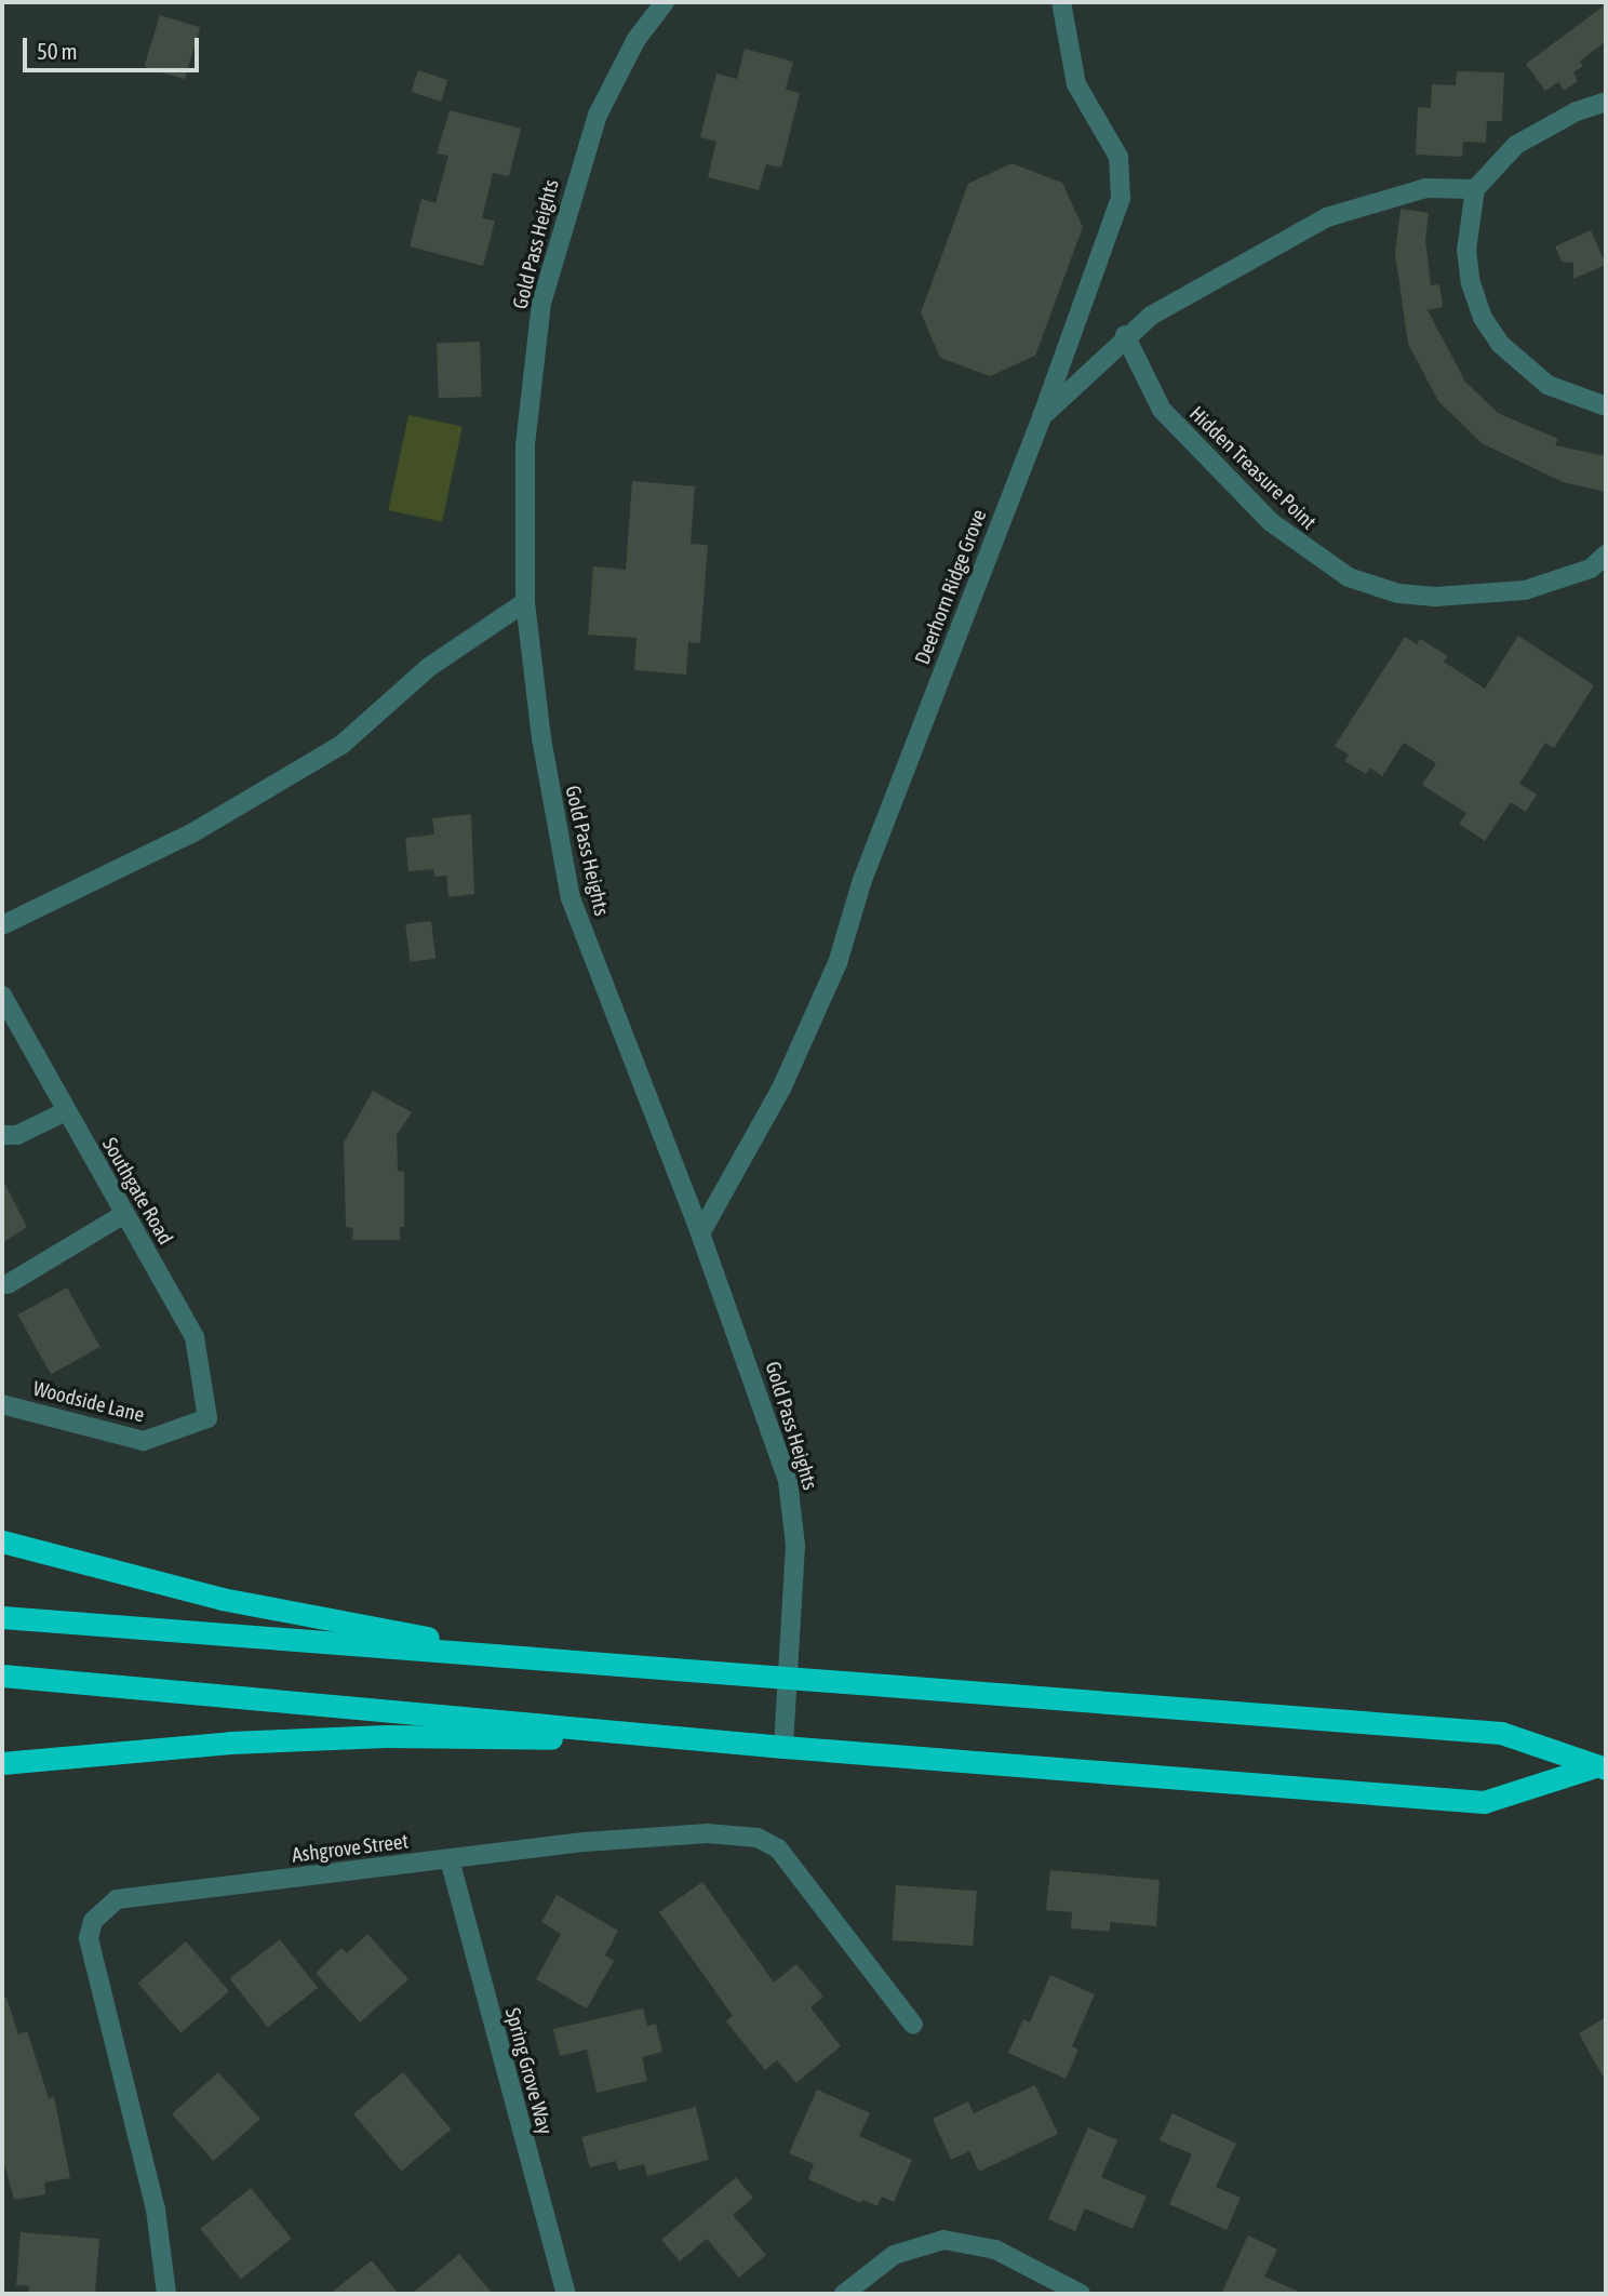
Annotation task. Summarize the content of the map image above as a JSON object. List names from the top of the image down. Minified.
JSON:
{"streets":{"street":["Gold Pass Heights","Hidden Treasure Point","Deerhorn Ridge Grove","Southgate Road","Woodside Lane","Ashgrove Street","Spring Grove Way"]},"crossings":[["Gold Pass Heights","Deerhorn Ridge Grove"],["Hidden Treasure Point","Deerhorn Ridge Grove"],["Southgate Road","Woodside Lane"],["Ashgrove Street","Spring Grove Way"]],"scale_bar":"50 m"}
